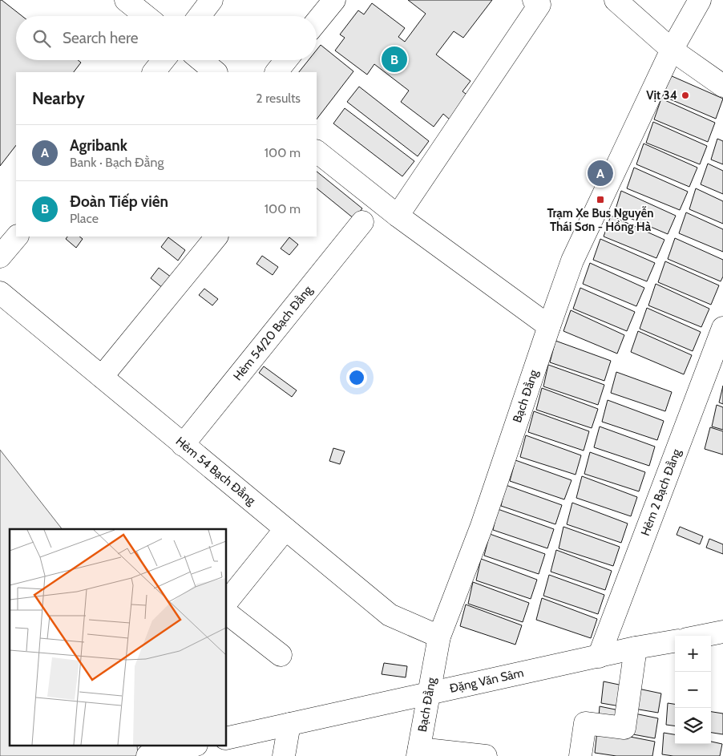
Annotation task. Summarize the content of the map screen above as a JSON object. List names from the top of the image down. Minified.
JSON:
{"streets":{"street":["Hẻm 54/20 Bạch Đằng","Bạch Đằng","Hẻm 54 Bạch Đằng","Hẻm 2 Bạch Đằng","Đặng Văn Sâm"]},"crossings":[["Hẻm 54/20 Bạch Đằng","Hẻm 54 Bạch Đằng"],["Bạch Đằng","Hẻm 54 Bạch Đằng"],["Bạch Đằng","Đặng Văn Sâm"],["Hẻm 2 Bạch Đằng","Đặng Văn Sâm"]],"places":{"other":["Vịt 34"],"transit":["Trạm Xe Bus Nguyễn Thái Sơn - Hồng Hà"]},"page":{"search":"Search here","pins":["B","A"],"heading":["Nearby","2 results"],"list":[{"mark":"A","name":"Agribank","note":"Bank · Bạch Đằng","value":"100 m"},{"mark":"B","name":"Đoàn Tiếp viên","note":"Place","value":"100 m"}],"map_buttons":["+","−"]}}
